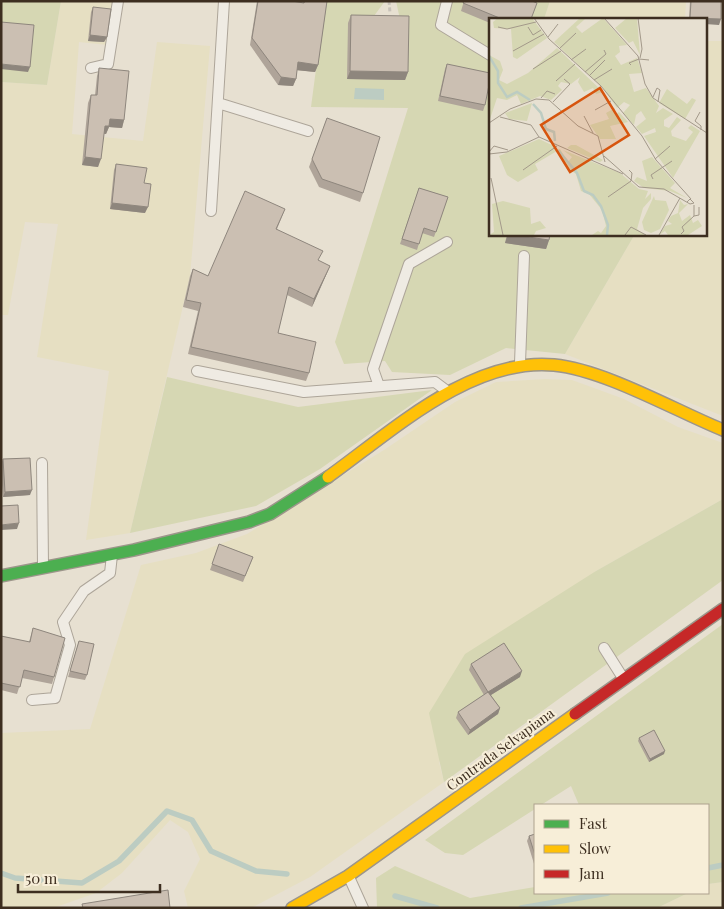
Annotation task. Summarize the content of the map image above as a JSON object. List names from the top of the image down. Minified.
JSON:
{"streets":{"main road":["Contrada Selvapiana"]},"legend":["Fast","Slow","Jam"],"scale_bar":"50 m"}
